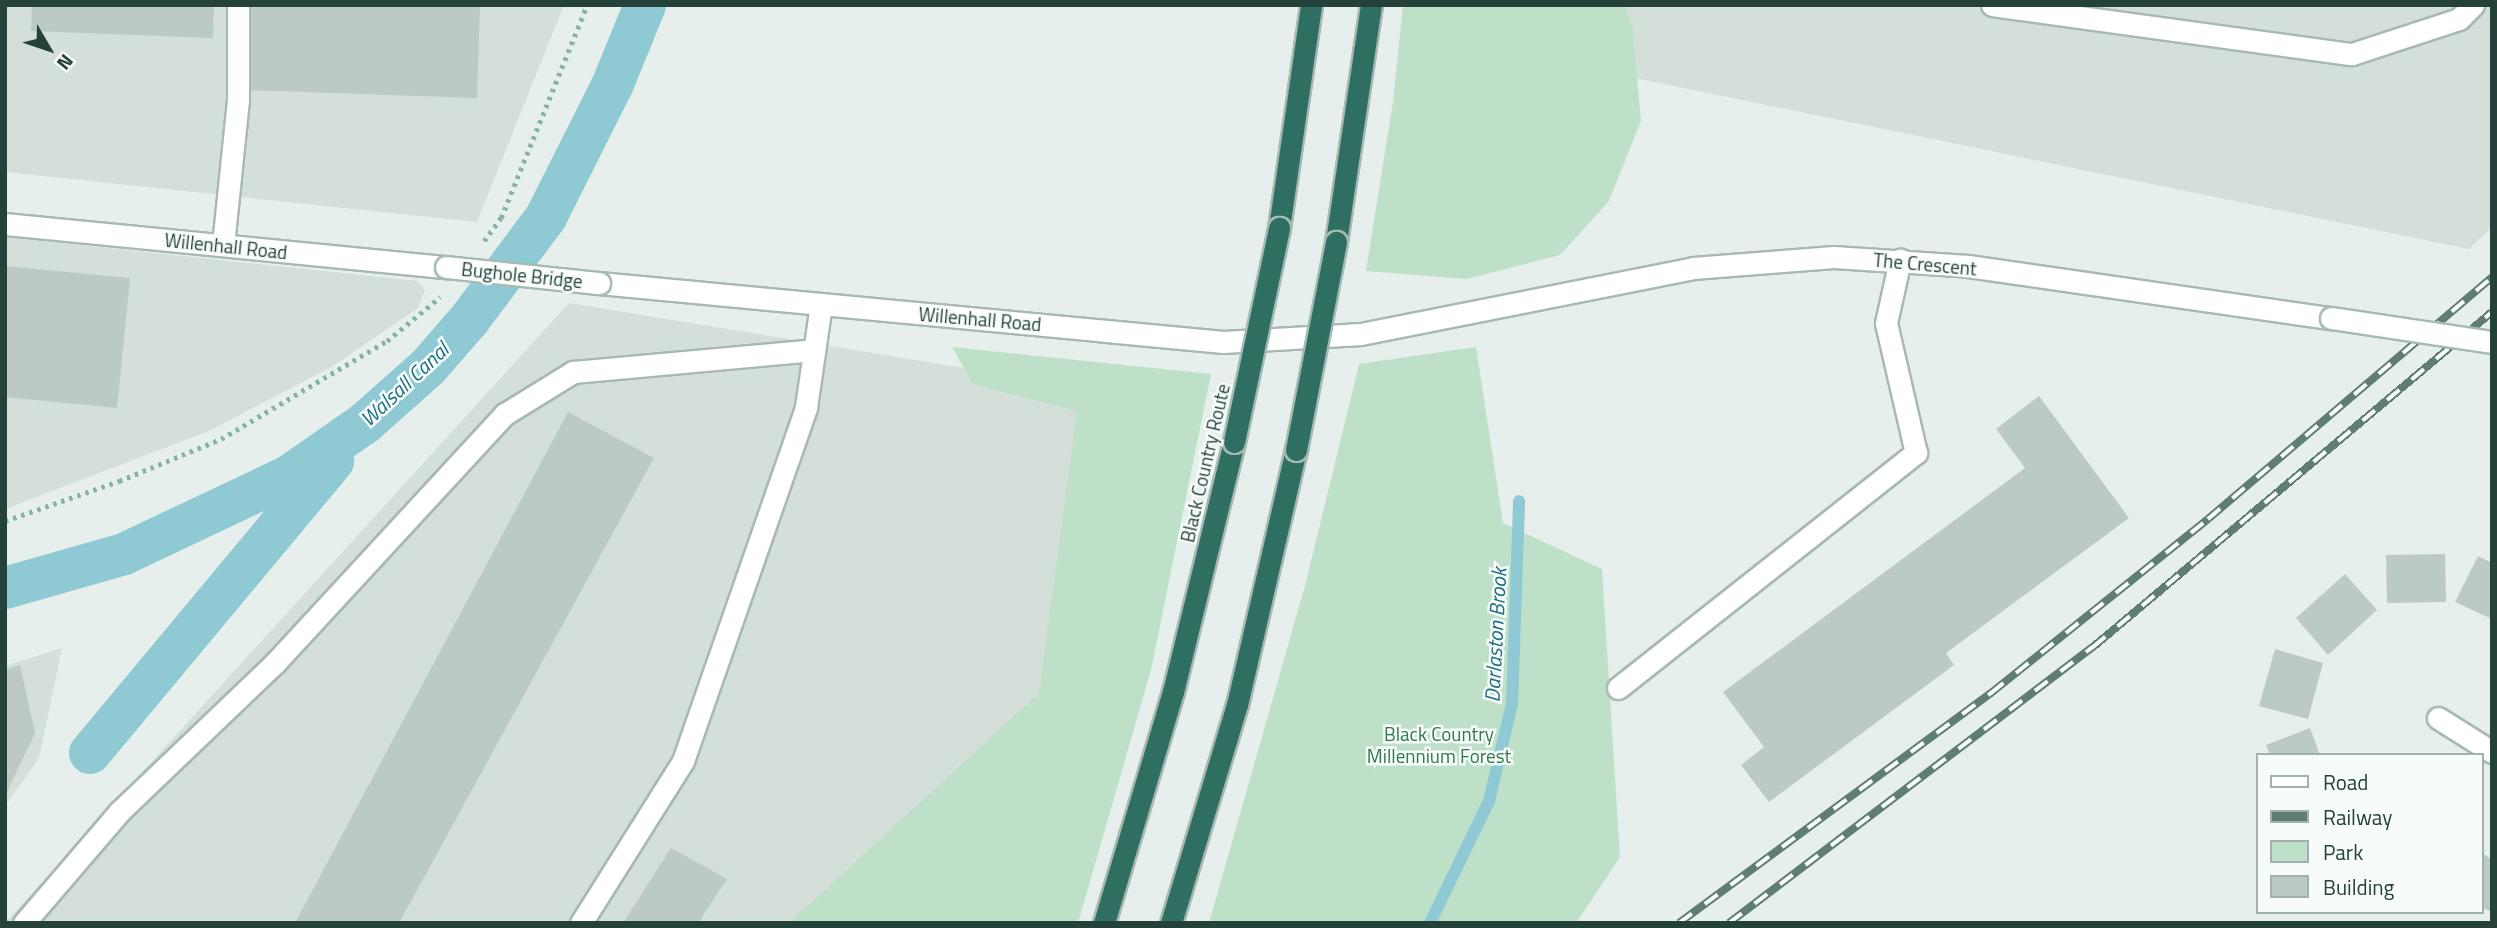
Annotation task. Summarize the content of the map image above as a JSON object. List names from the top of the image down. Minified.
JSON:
{"streets":{"highway":["Black Country Route"],"street":["Willenhall Road","The Crescent","Bughole Bridge"]},"crossings":[["Willenhall Road","The Crescent"],["Willenhall Road","Bughole Bridge"]],"water":["Walsall Canal","Darlaston Brook"],"parks":["Black Country Millennium Forest"],"legend":["Road","Railway","Park","Building"],"north":"bottom right"}
